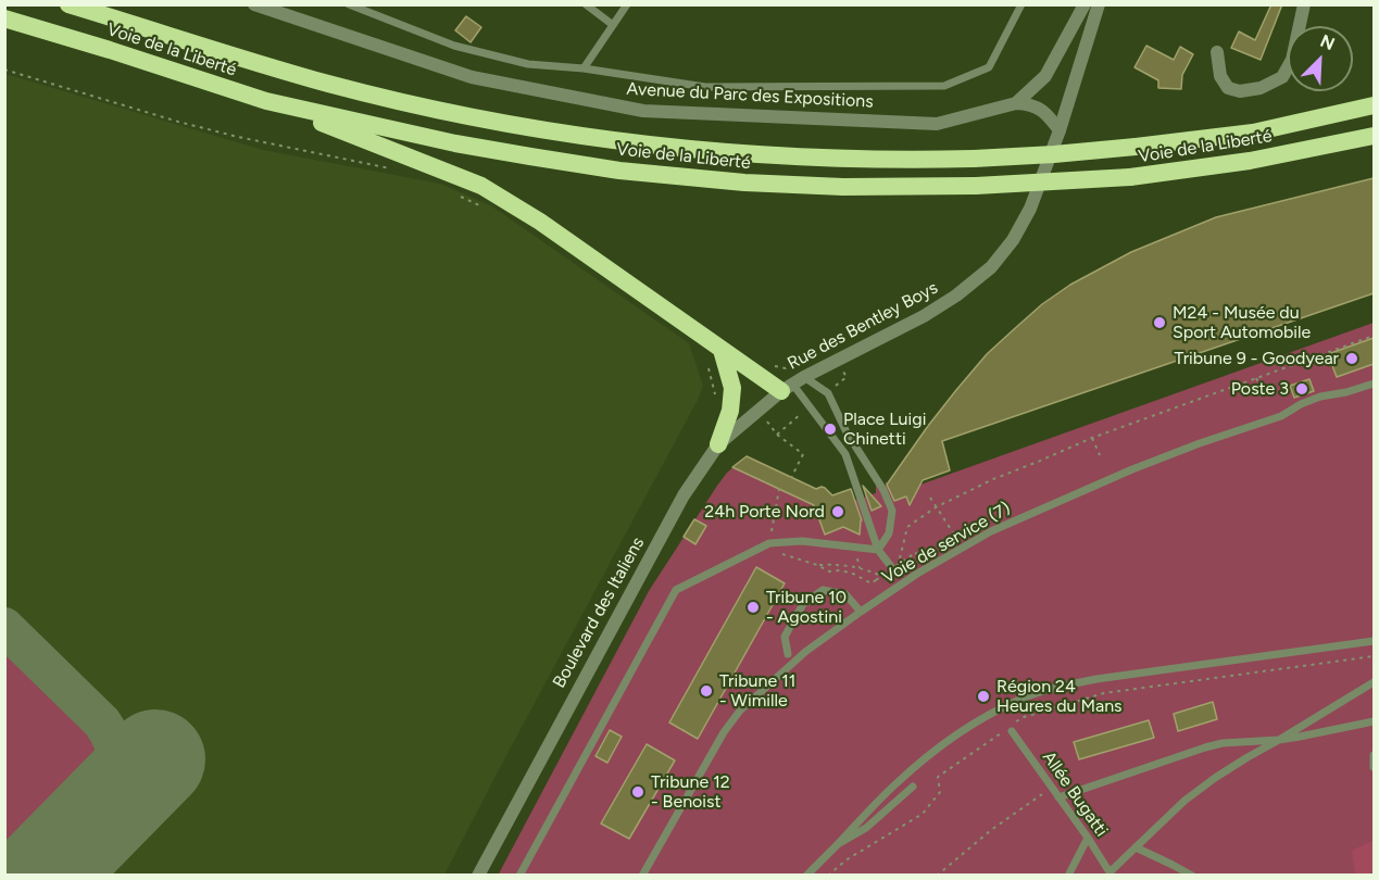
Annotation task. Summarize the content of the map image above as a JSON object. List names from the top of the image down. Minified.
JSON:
{"streets":{"highway":["Voie de la Liberté"],"street":["Avenue du Parc des Expositions","Rue des Bentley Boys","Boulevard des Italiens"],"lane":["Voie de service (7)","Allée Bugatti"]},"crossings":[["Rue des Bentley Boys","Boulevard des Italiens"]],"places":["M24 - Musée du Sport Automobile","Tribune 9 - Goodyear","Poste 3","Place Luigi Chinetti","24h Porte Nord","Tribune 10 - Agostini","Tribune 11 - Wimille","Région 24 Heures du Mans","Tribune 12 - Benoist"],"north":"top right"}
